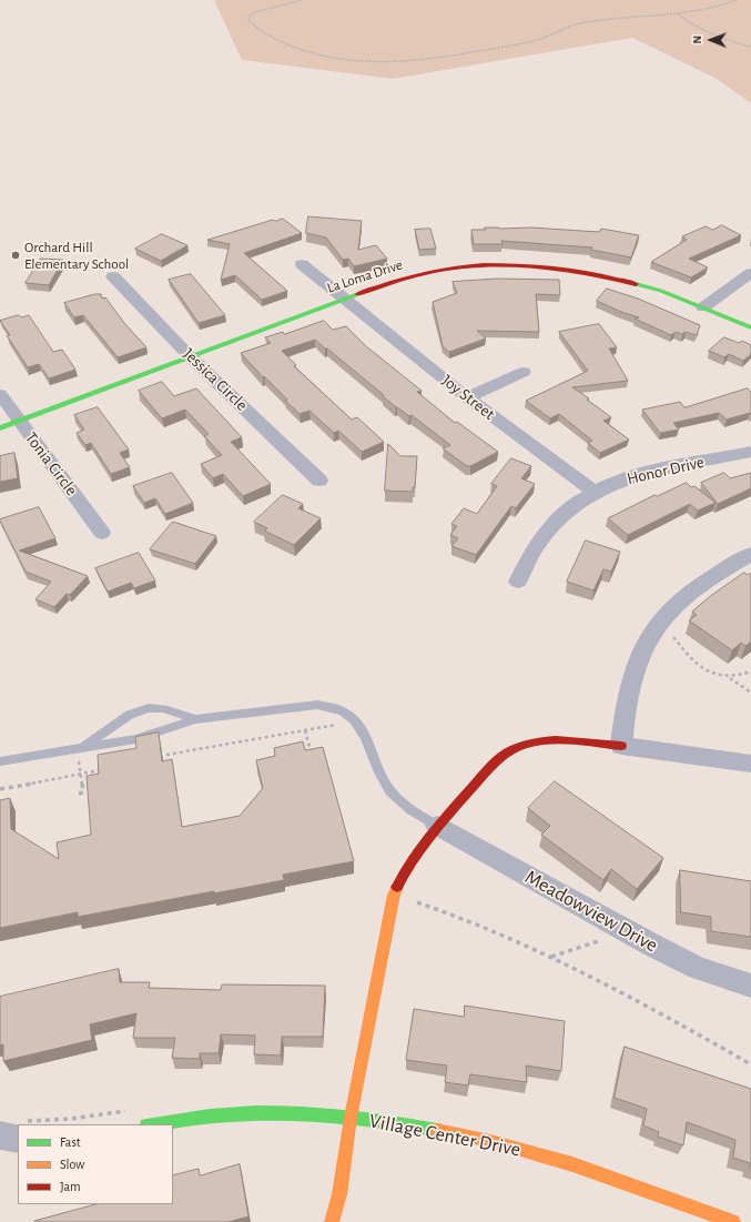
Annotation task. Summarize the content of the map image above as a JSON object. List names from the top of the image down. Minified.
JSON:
{"streets":{"street":["La Loma Drive","Jessica Circle","Joy Street","Tonia Circle","Honor Drive","Meadowview Drive","Village Center Drive"]},"crossings":[["La Loma Drive","Jessica Circle"],["La Loma Drive","Joy Street"],["La Loma Drive","Tonia Circle"],["Joy Street","Honor Drive"]],"places":["Orchard Hill Elementary School"],"legend":["Fast","Slow","Jam"],"north":"left"}
